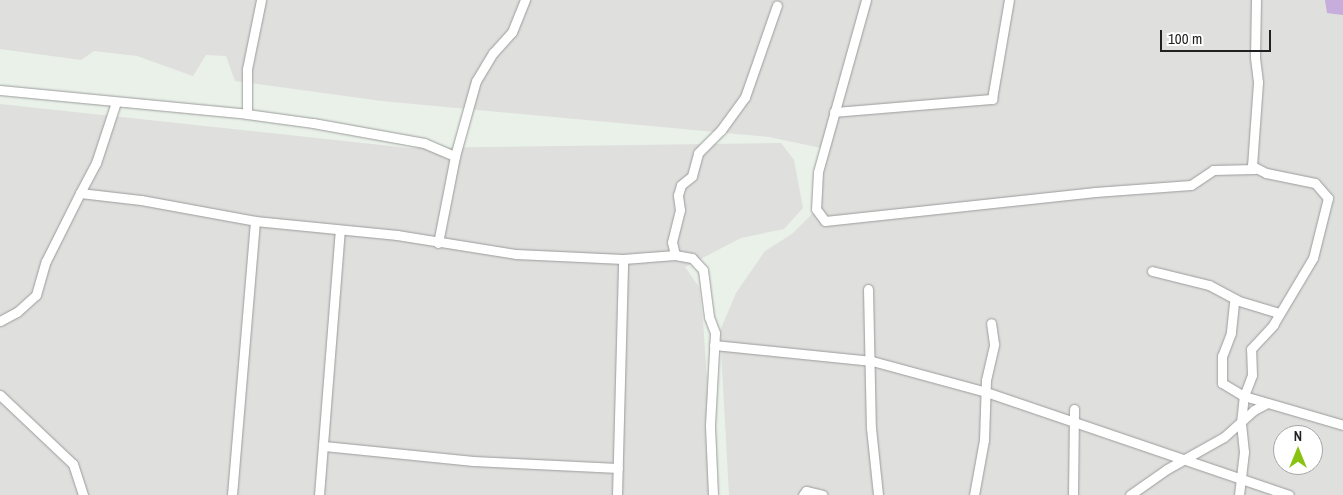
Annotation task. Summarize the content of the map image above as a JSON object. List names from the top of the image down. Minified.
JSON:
{"scale_bar":"100 m","north":"top"}
